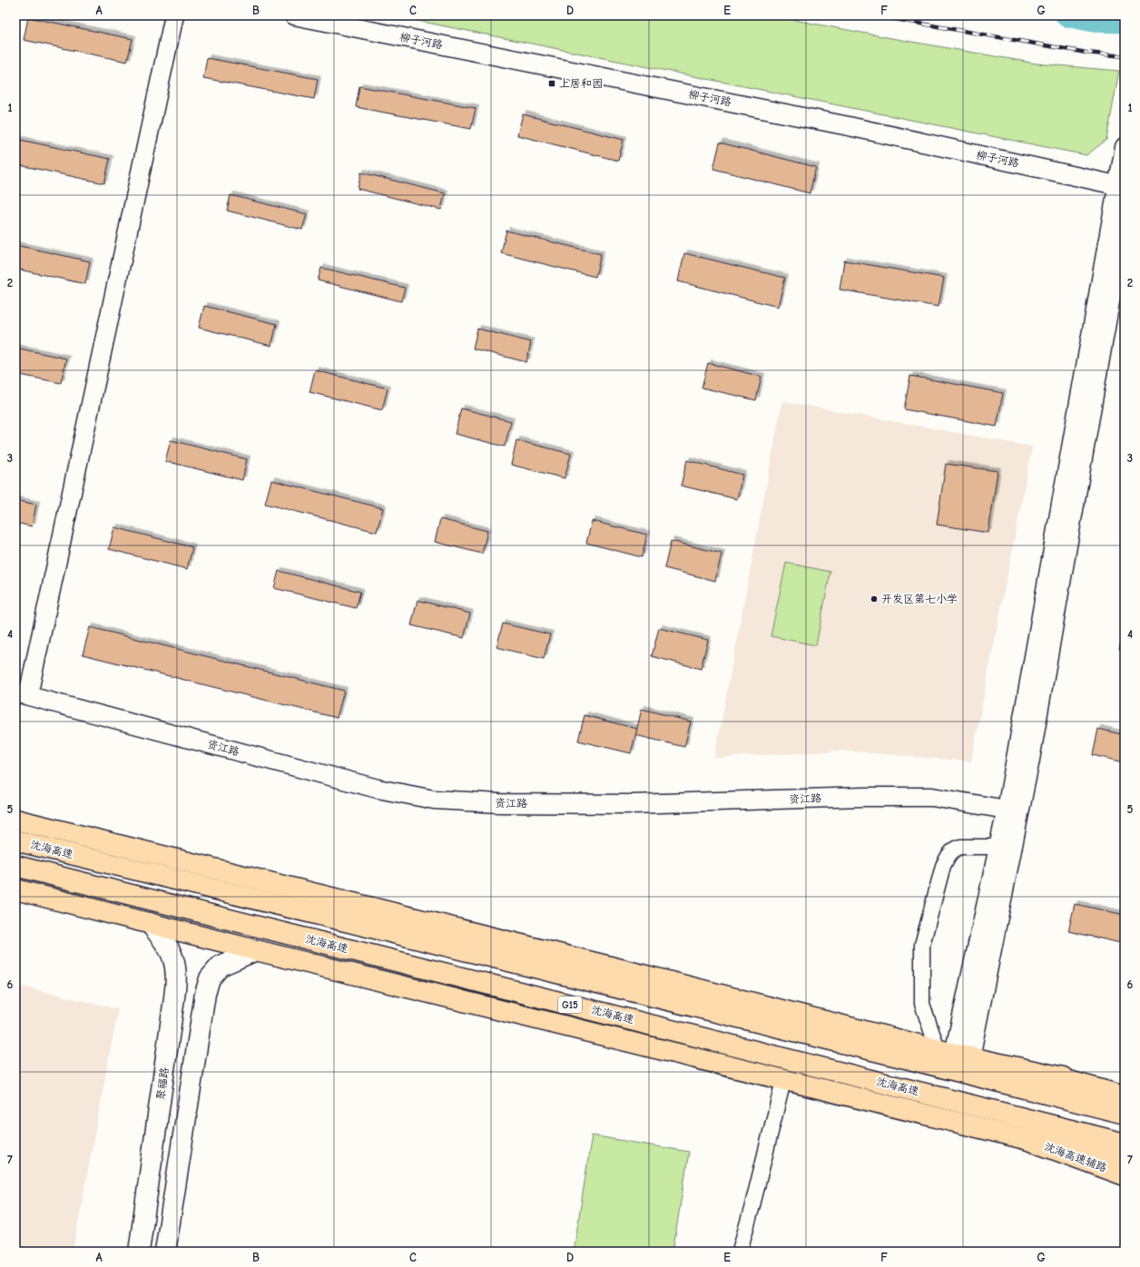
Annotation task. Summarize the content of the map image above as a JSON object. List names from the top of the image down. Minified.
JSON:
{"streets":{"highway":["沈海高速","G15","沈海高速辅路"],"main road":["聚福路"],"street":["柳子河路","资江路"]},"places":{"transit":["上居和园"],"other":["开发区第七小学"]},"grid":{"columns":["A","B","C","D","E","F","G"],"rows":["1","2","3","4","5","6","7"]}}
